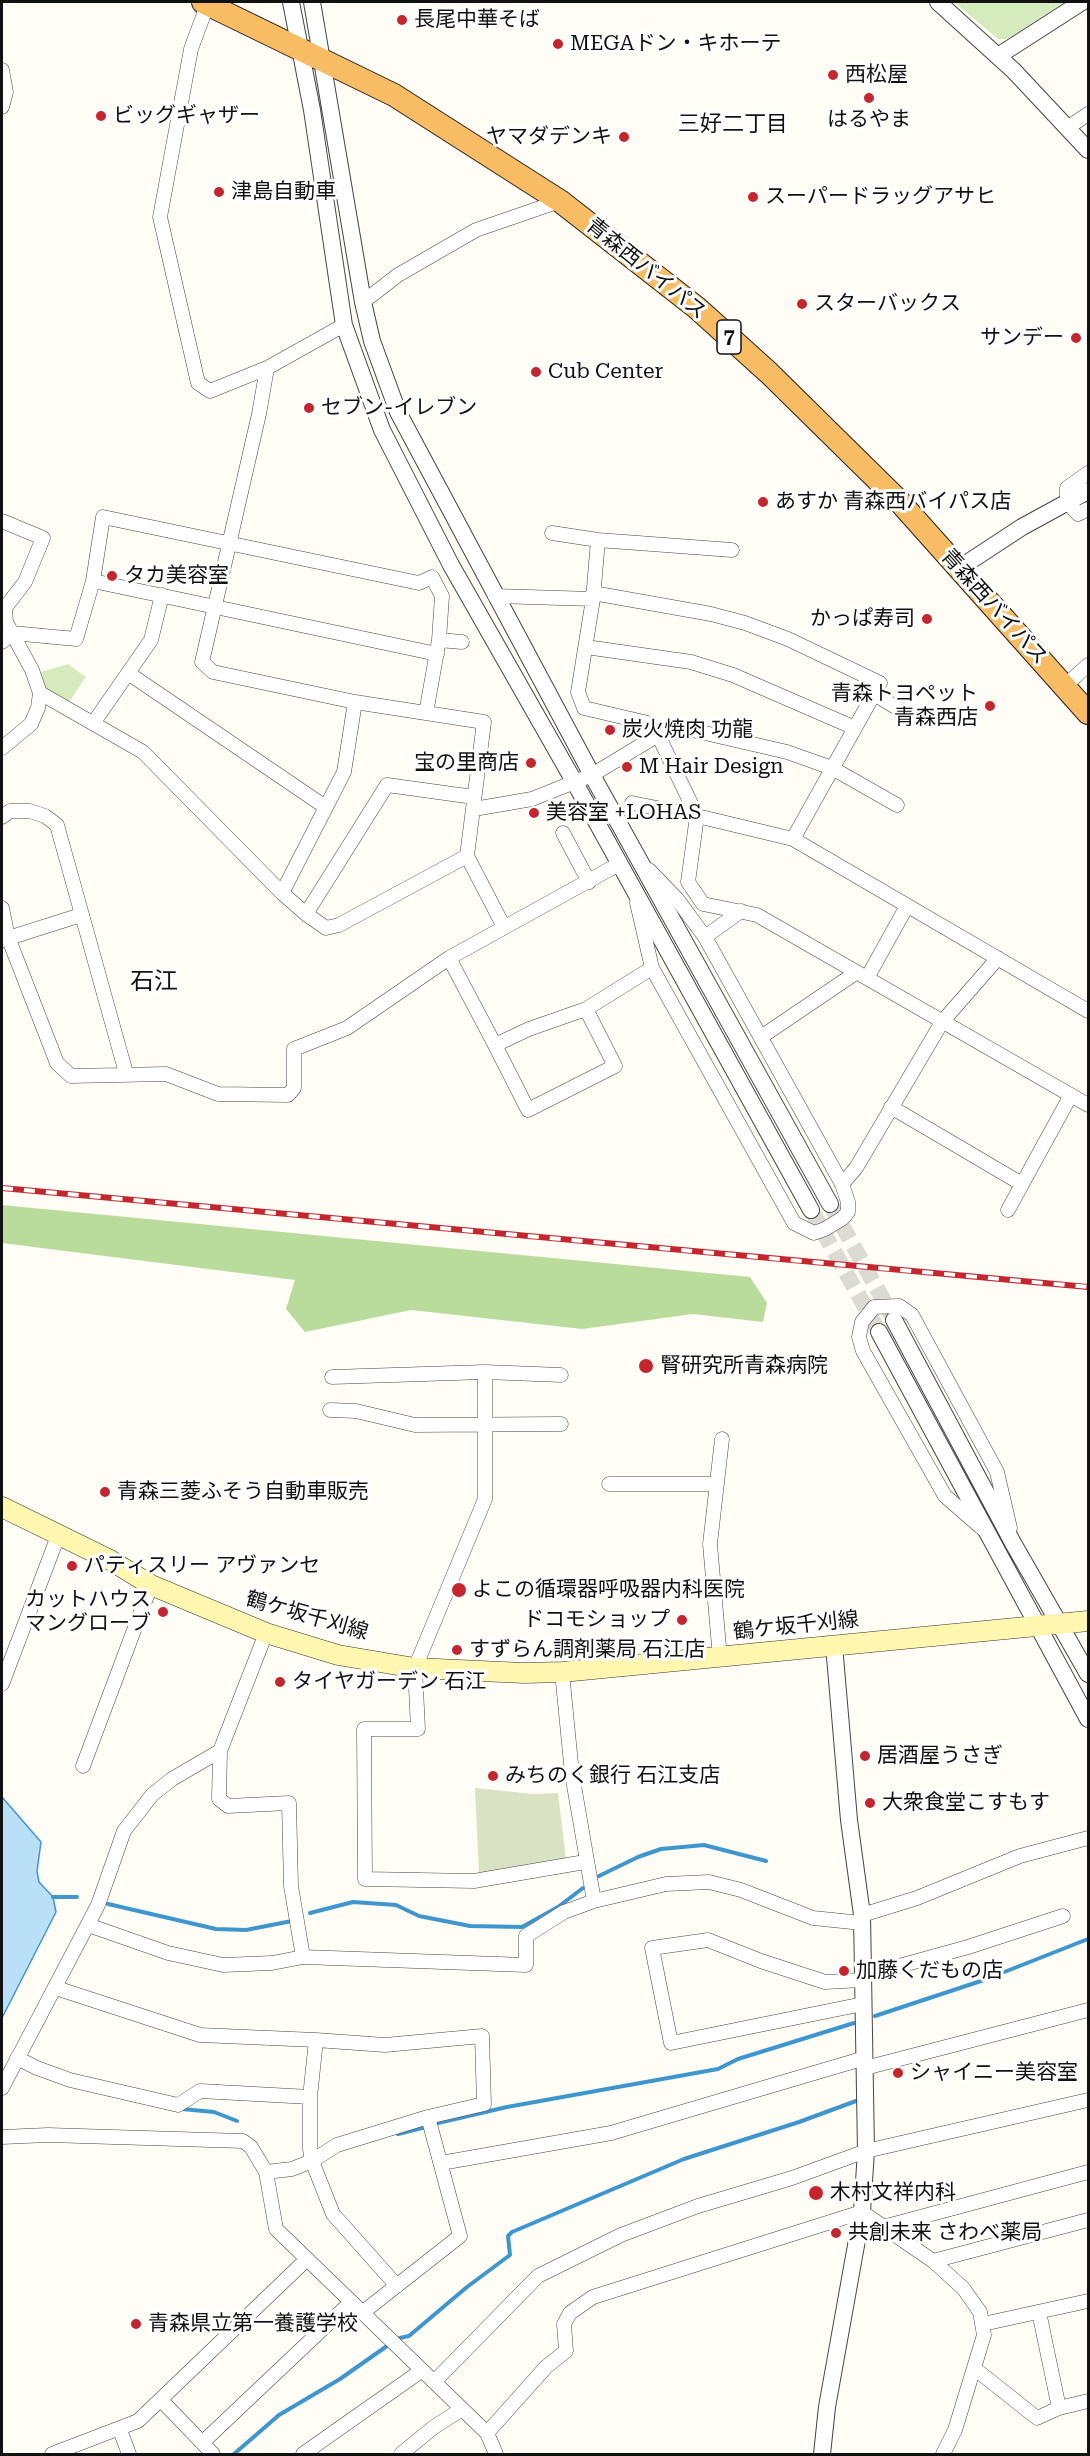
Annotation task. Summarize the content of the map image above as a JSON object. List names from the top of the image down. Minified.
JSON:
{"streets":{"highway":["青森西バイパス","7"],"main road":["鶴ケ坂千刈線"]},"districts":["三好二丁目","石江"],"places":["長尾中華そば","MEGAドン・キホーテ","西松屋","はるやま","ビッグギャザー","ヤマダデンキ","津島自動車","スーパードラッグアサヒ","スターバックス","サンデー","Cub Center","セブン-イレブン","あすか 青森西バイパス店","タカ美容室","かっぱ寿司","青森トヨペット 青森西店","炭火焼肉 功龍","宝の里商店","M Hair Design","美容室 +LOHAS","腎研究所青森病院","青森三菱ふそう自動車販売","パティスリー アヴァンセ","よこの循環器呼吸器内科医院","カットハウス マングローブ","ドコモショップ","すずらん調剤薬局 石江店","タイヤガーデン 石江","居酒屋うさぎ","みちのく銀行 石江支店","大衆食堂こすもす","加藤くだもの店","シャイニー美容室","木村文祥内科","共創未来 さわべ薬局","青森県立第一養護学校"]}
